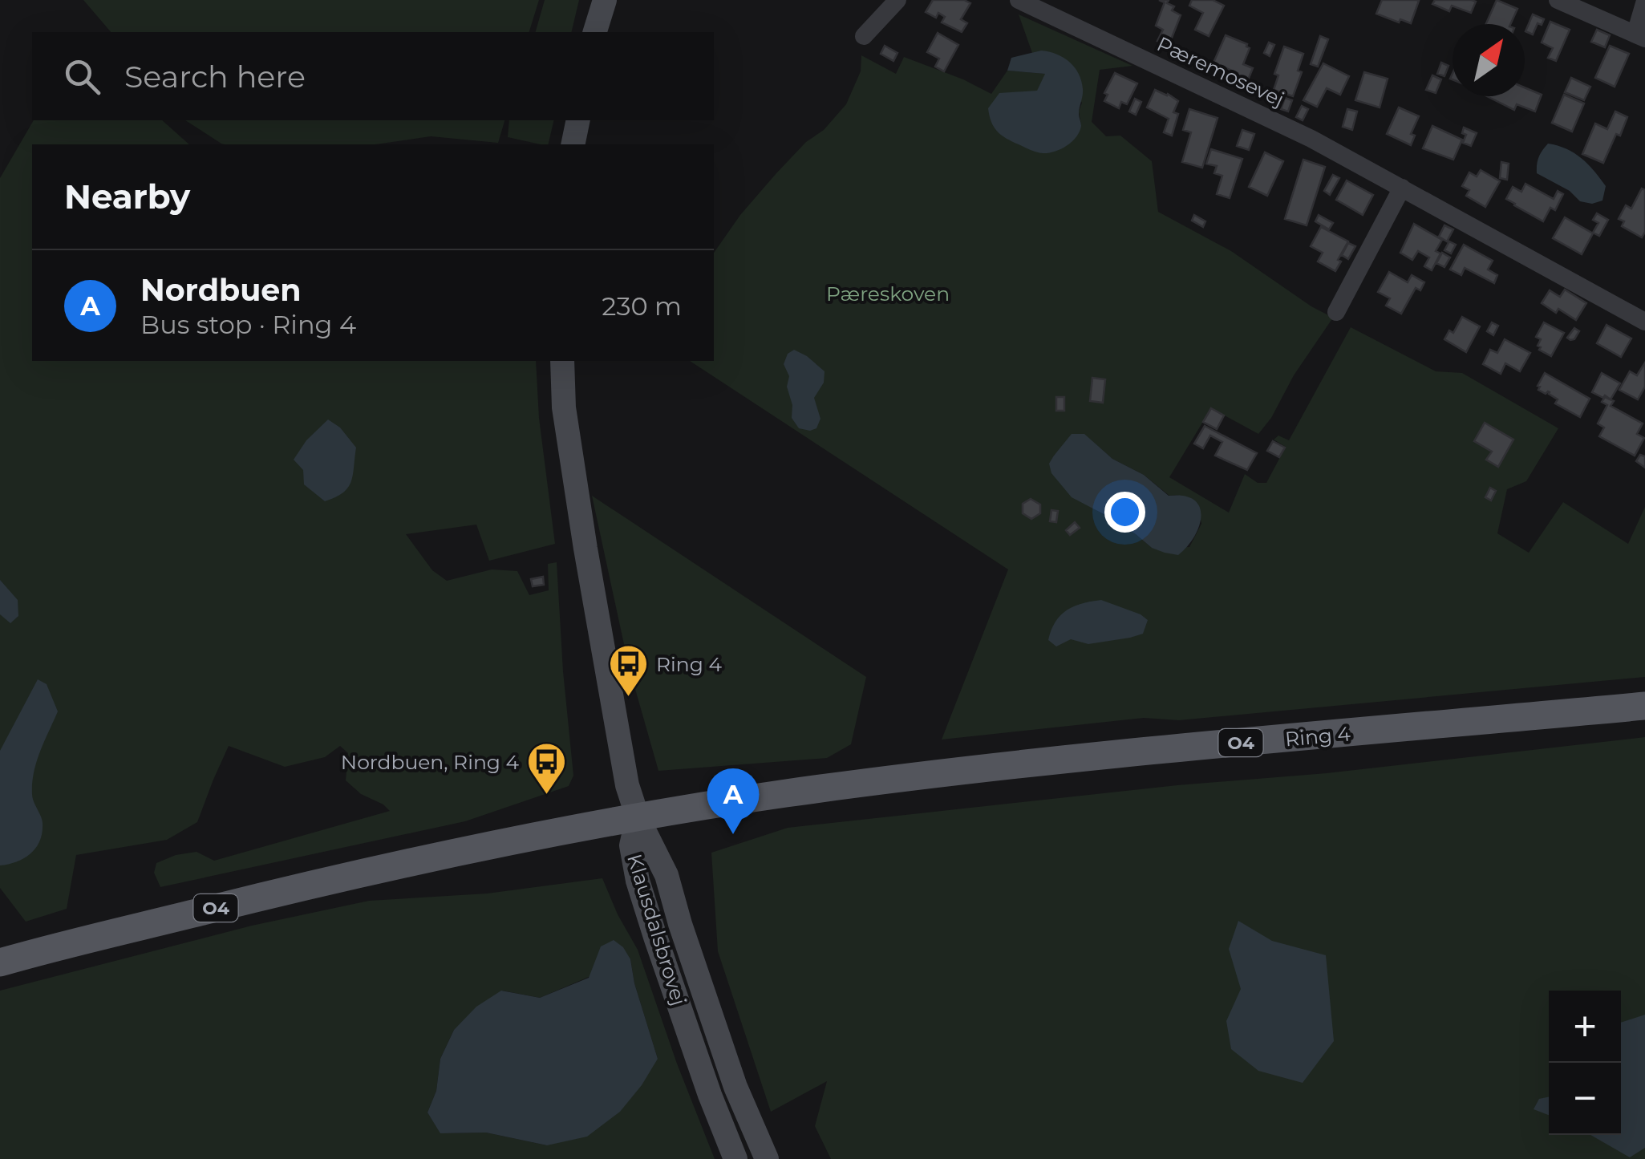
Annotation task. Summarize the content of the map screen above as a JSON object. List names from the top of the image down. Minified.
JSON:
{"streets":{"main road":["Ring 4","O4"],"street":["Pæremosevej","Klausdalsbrovej"]},"crossings":[["Ring 4","Klausdalsbrovej"]],"parks":["Pæreskoven"],"places":{"bus stop":["Ring 4","Nordbuen, Ring 4"]},"north":"top right","page":{"search":"Search here","heading":"Nearby","list":[{"mark":"A","name":"Nordbuen","note":"Bus stop · Ring 4","value":"230 m"}],"pins":"A","map_buttons":["+","−"]}}
